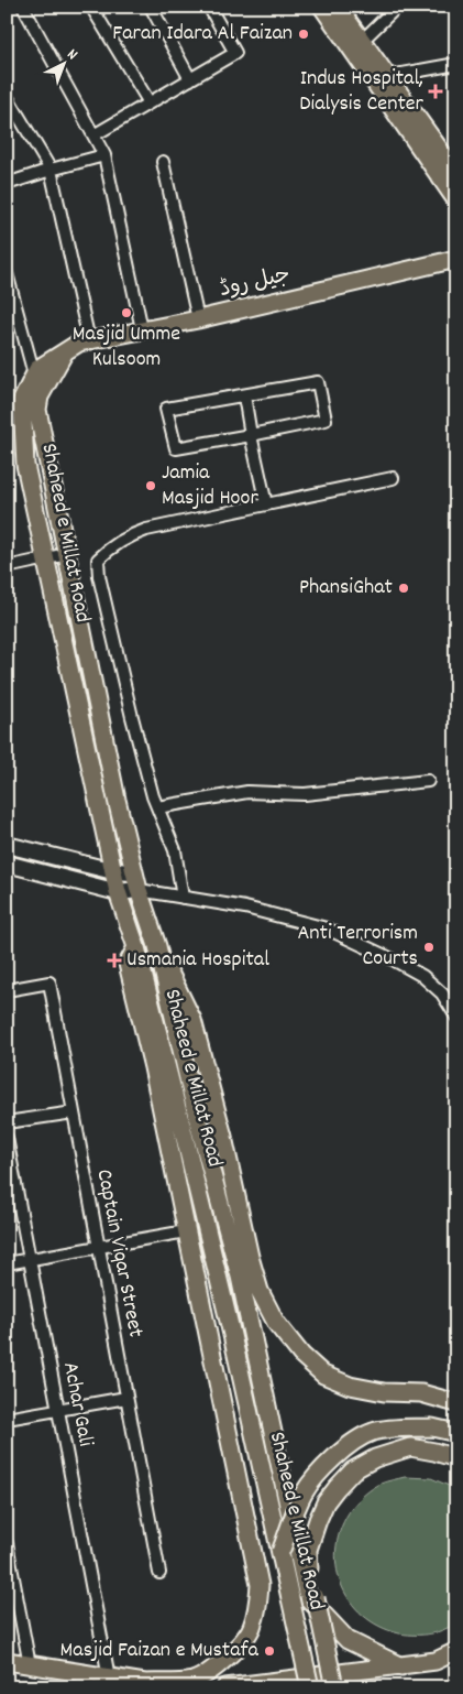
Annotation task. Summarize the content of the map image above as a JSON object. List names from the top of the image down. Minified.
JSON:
{"streets":{"main road":["جیل روڈ","Shaheed e Millat Road"],"street":["Captain Viqar Street","Achar Gali"]},"crossings":[["جیل روڈ","Shaheed e Millat Road"]],"places":{"other":["Faran Idara Al Faizan","Masjid Umme Kulsoom","Jamia Masjid Hoor","PhansiGhat","Anti Terrorism Courts","Masjid Faizan e Mustafa"],"health":["Indus Hospital, Dialysis Center","Usmania Hospital"]},"north":"top right"}
